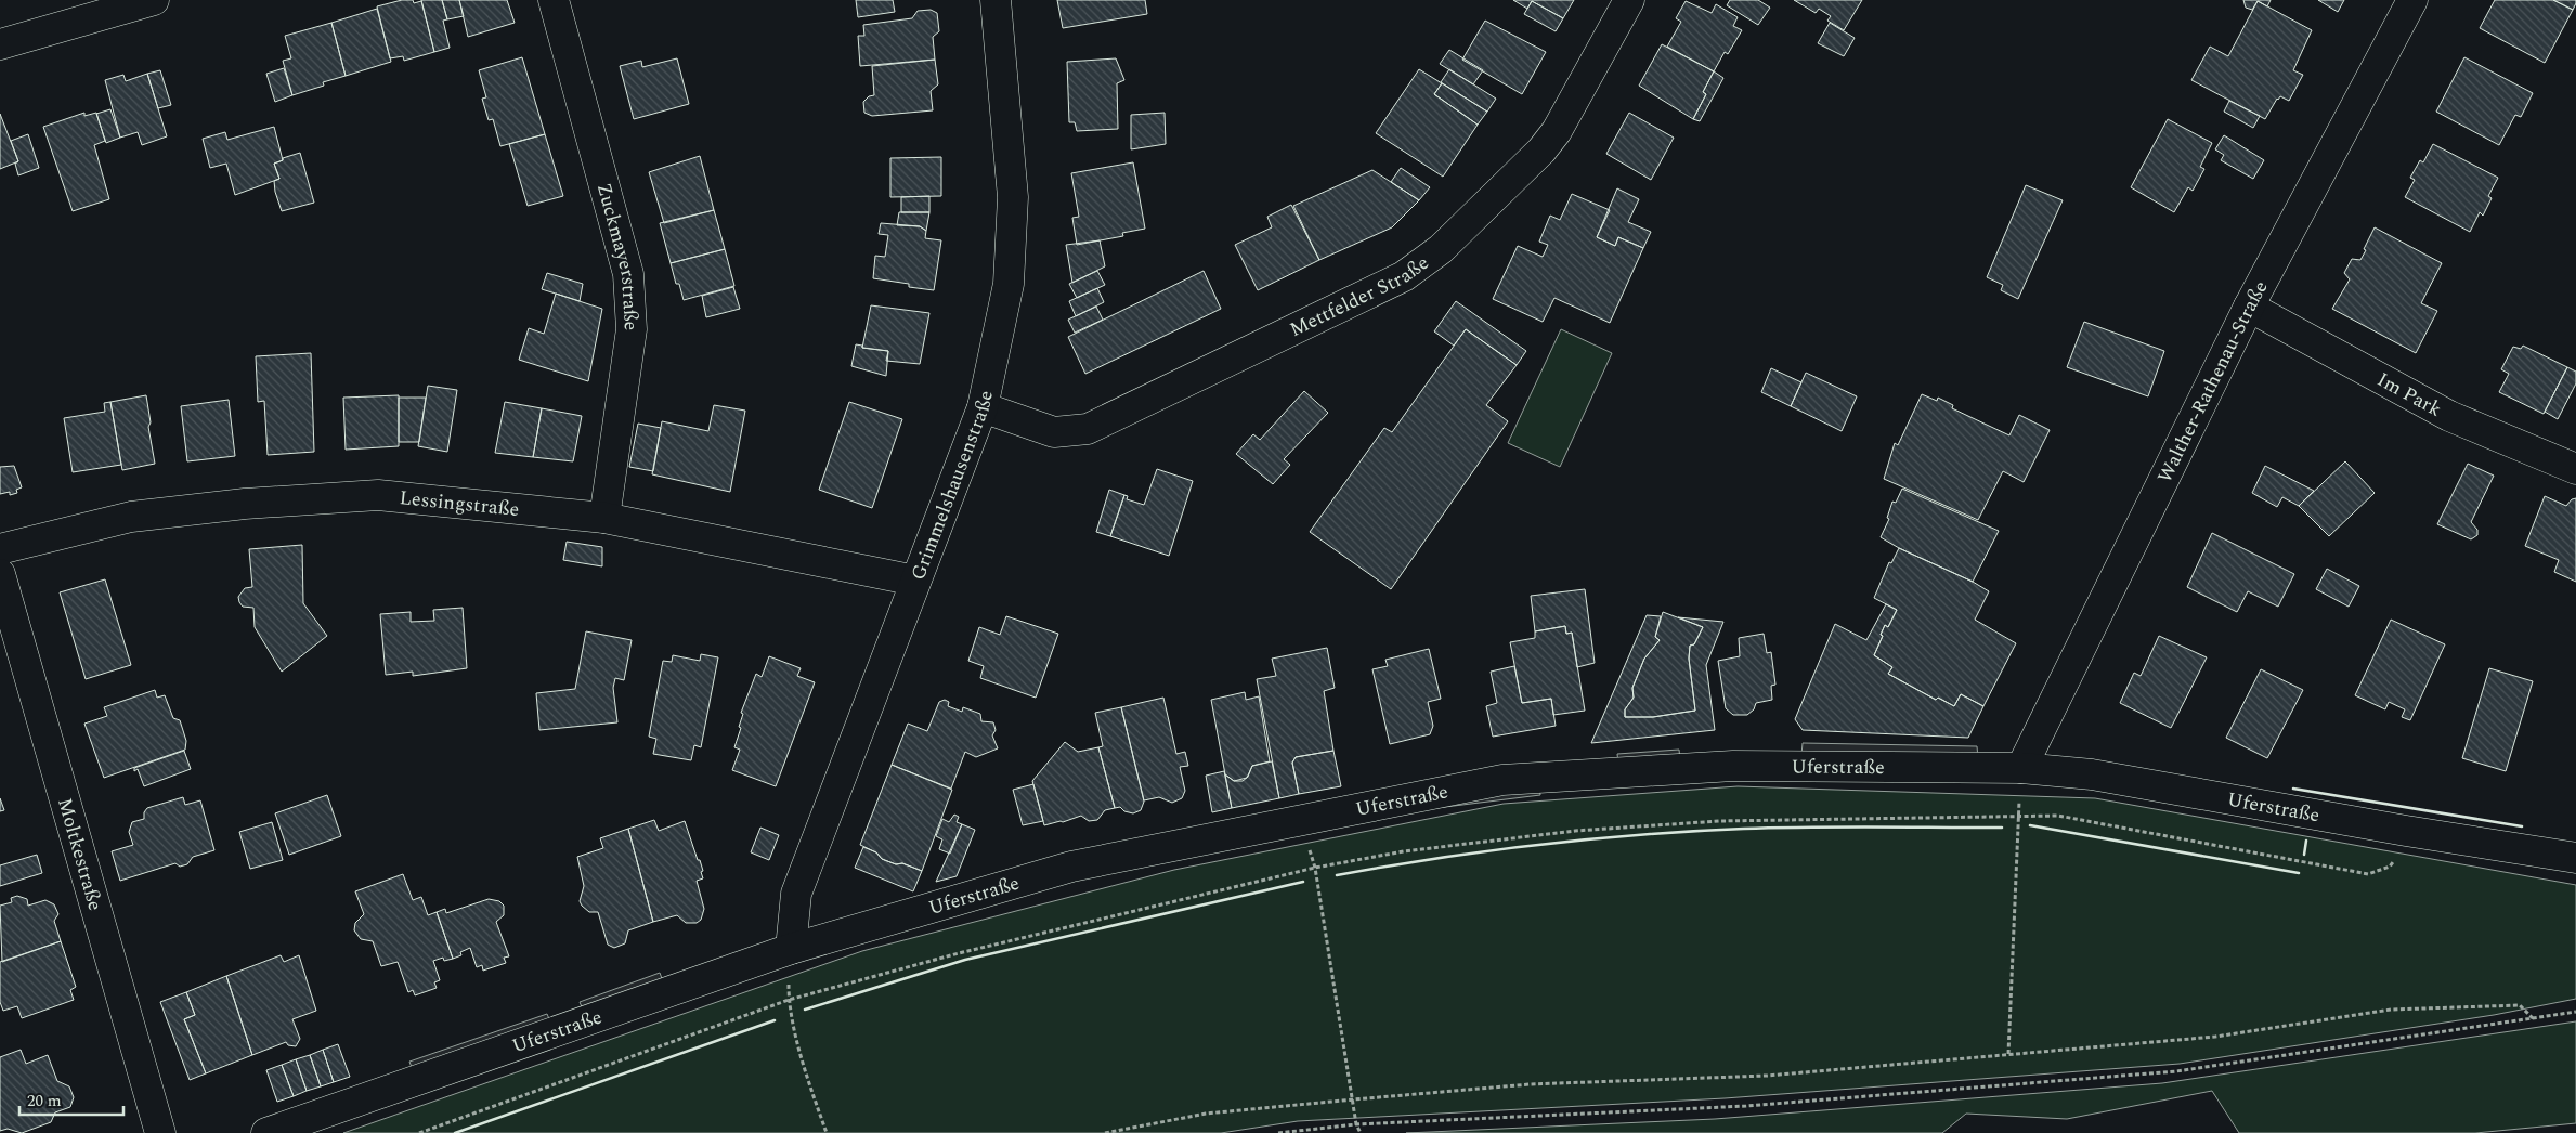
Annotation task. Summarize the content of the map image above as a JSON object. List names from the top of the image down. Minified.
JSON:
{"streets":{"street":["Zuckmayerstraße","Mettfelder Straße","Walther-Rathenau-Straße","Im Park","Grimmelshausenstraße","Lessingstraße","Uferstraße","Moltkestraße"]},"crossings":[["Zuckmayerstraße","Lessingstraße"],["Mettfelder Straße","Grimmelshausenstraße"],["Walther-Rathenau-Straße","Im Park"],["Walther-Rathenau-Straße","Uferstraße"],["Grimmelshausenstraße","Lessingstraße"],["Grimmelshausenstraße","Uferstraße"]],"scale_bar":"20 m"}
